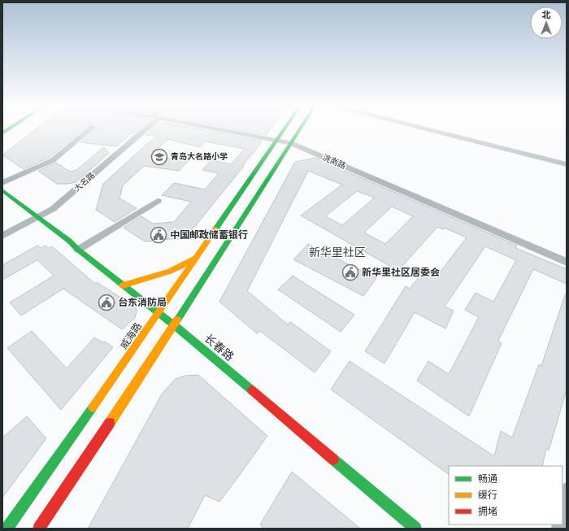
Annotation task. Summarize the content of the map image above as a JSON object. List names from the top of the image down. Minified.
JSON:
{"streets":{"main road":["威海路","长春路"],"street":["洮南路","大名路"]},"crossings":[["洮南路","威海路"],["大名路","长春路"],["威海路","长春路"]],"districts":["新华里社区"],"places":{"school or university":["青岛大名路小学"],"public building":["中国邮政储蓄银行","新华里社区居委会","台东消防局"]},"legend":["畅通","缓行","拥堵"],"north":"top"}
